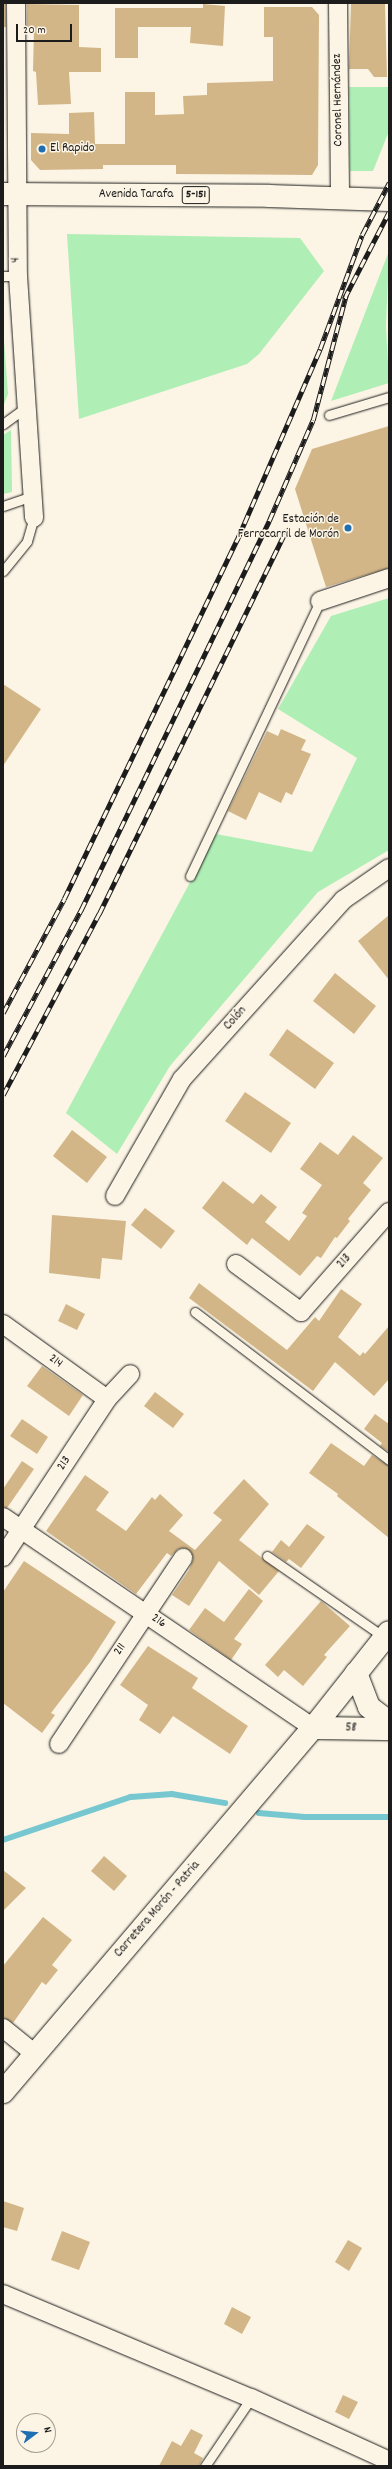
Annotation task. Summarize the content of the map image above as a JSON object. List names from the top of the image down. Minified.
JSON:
{"streets":{"main road":["Avenida Tarafa","5-151","58","Carretera Morón - Patria"],"street":["Coronel Hernández","4","Colón","213","214","216","211"]},"crossings":[["Coronel Hernández","Avenida Tarafa"],["Avenida Tarafa","4"],["213","214"],["213","216"],["216","211"],["216","58"],["216","Carretera Morón - Patria"],["58","Carretera Morón - Patria"]],"places":["El Rapido","Estación de Ferrocarril de Morón"],"scale_bar":"20 m","north":"right"}
